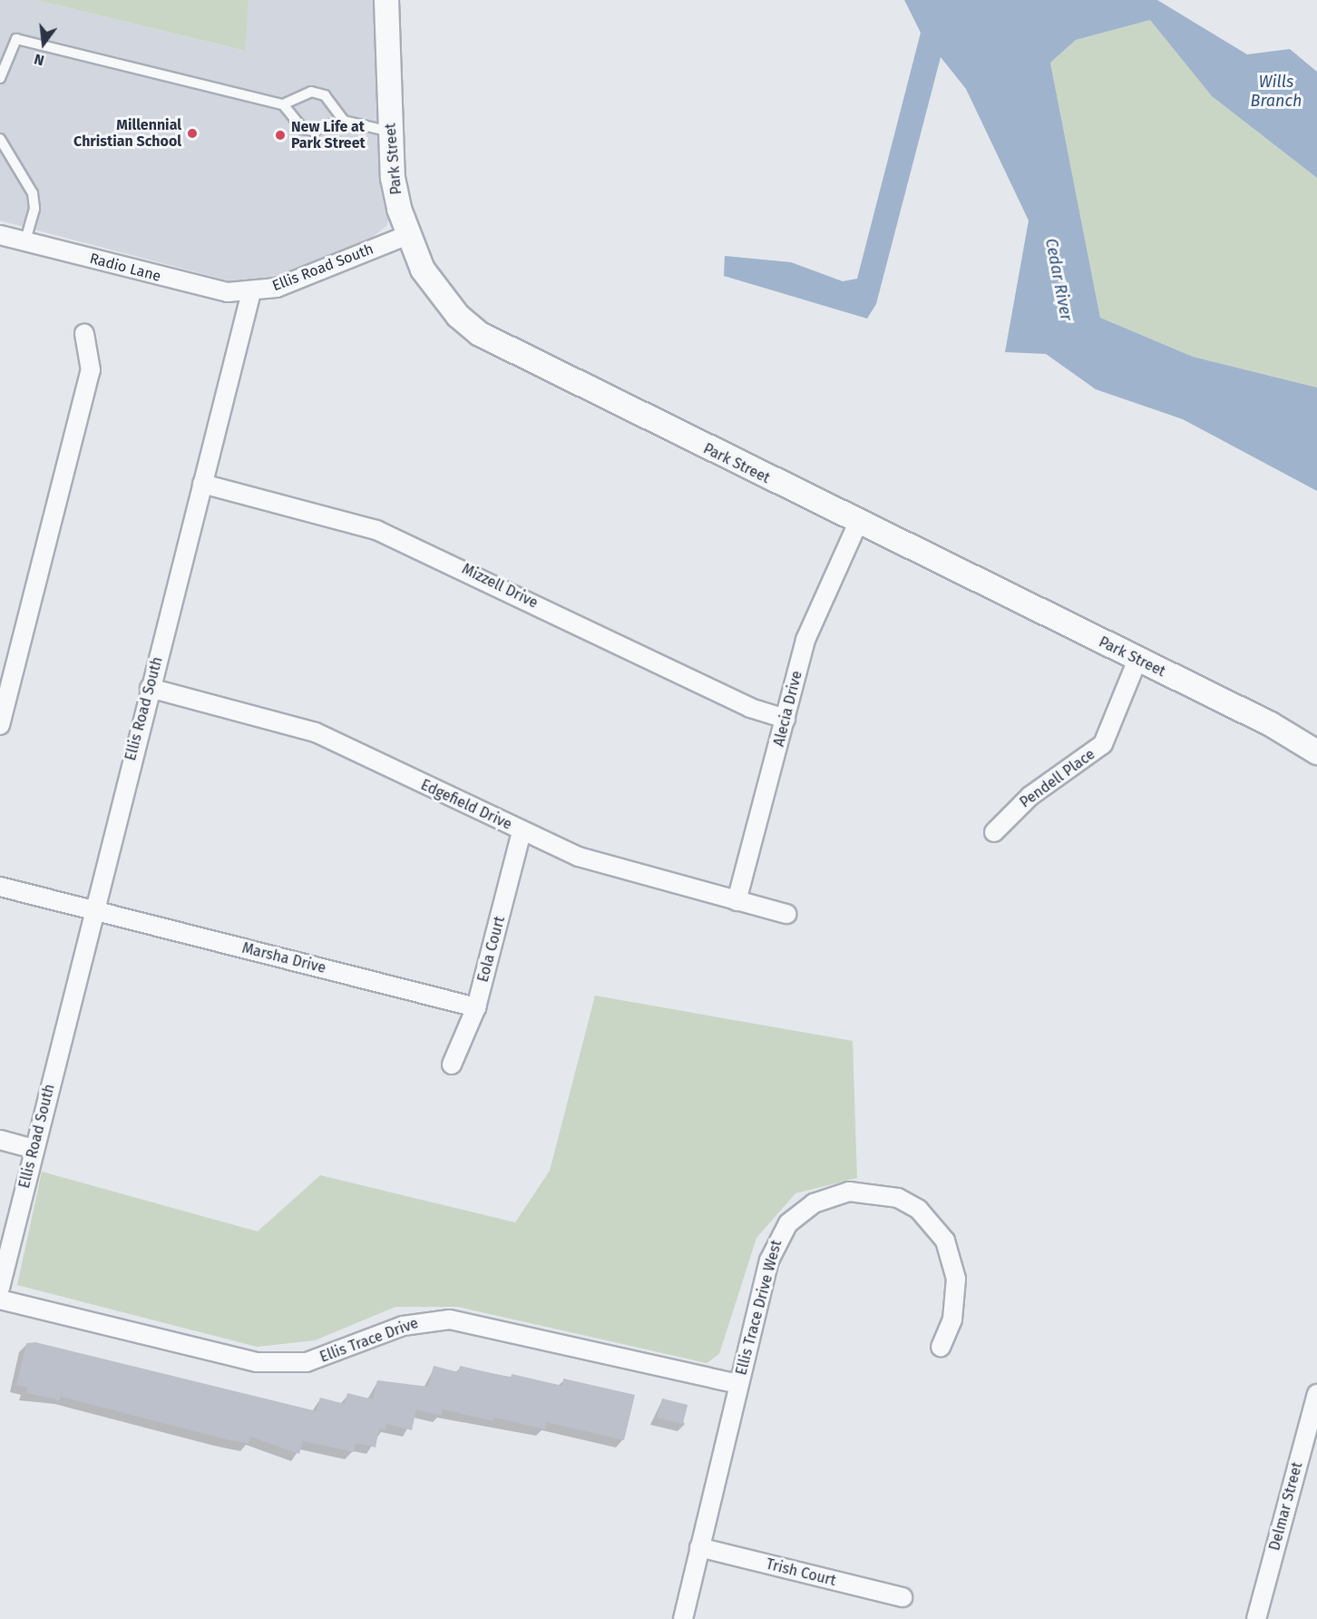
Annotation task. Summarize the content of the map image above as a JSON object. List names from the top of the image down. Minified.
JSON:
{"streets":{"street":["Park Street","Radio Lane","Ellis Road South","Mizzell Drive","Alecia Drive","Pendell Place","Edgefield Drive","Eola Court","Marsha Drive","Ellis Trace Drive West","Ellis Trace Drive","Delmar Street","Trish Court"]},"crossings":[["Park Street","Ellis Road South"],["Park Street","Alecia Drive"],["Park Street","Pendell Place"],["Radio Lane","Ellis Road South"],["Ellis Road South","Mizzell Drive"],["Ellis Road South","Edgefield Drive"],["Ellis Road South","Marsha Drive"],["Mizzell Drive","Alecia Drive"],["Alecia Drive","Edgefield Drive"],["Edgefield Drive","Eola Court"],["Eola Court","Marsha Drive"],["Ellis Trace Drive West","Ellis Trace Drive"],["Ellis Trace Drive West","Trish Court"]],"water":["Wills Branch","Cedar River"],"places":["Millennial Christian School","New Life at Park Street"],"north":"bottom"}
